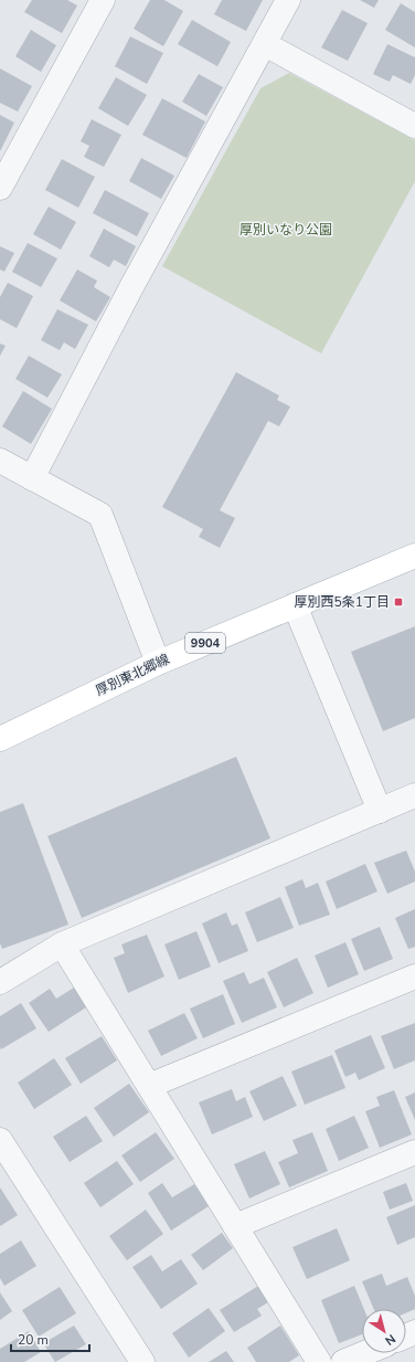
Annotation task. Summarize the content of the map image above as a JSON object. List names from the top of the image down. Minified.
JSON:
{"streets":{"main road":["9904","厚別東北郷線"]},"parks":["厚別いなり公園"],"places":{"transit":["厚別西5条1丁目"]},"scale_bar":"20 m","north":"bottom right"}
